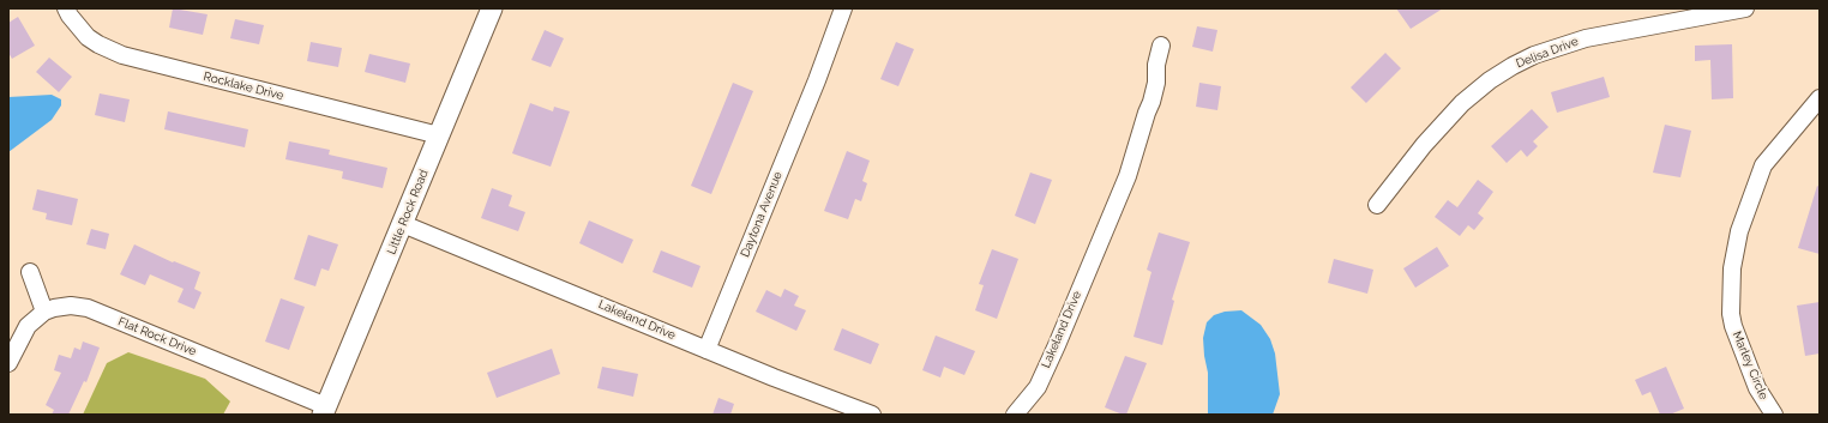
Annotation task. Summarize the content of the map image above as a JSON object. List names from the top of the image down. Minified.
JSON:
{"streets":{"main road":["Little Rock Road"],"street":["Delisa Drive","Rocklake Drive","Daytona Avenue","Lakeland Drive","Flat Rock Drive","Marley Circle"]},"crossings":[["Rocklake Drive","Little Rock Road"],["Little Rock Road","Lakeland Drive"],["Little Rock Road","Flat Rock Drive"],["Daytona Avenue","Lakeland Drive"]]}
